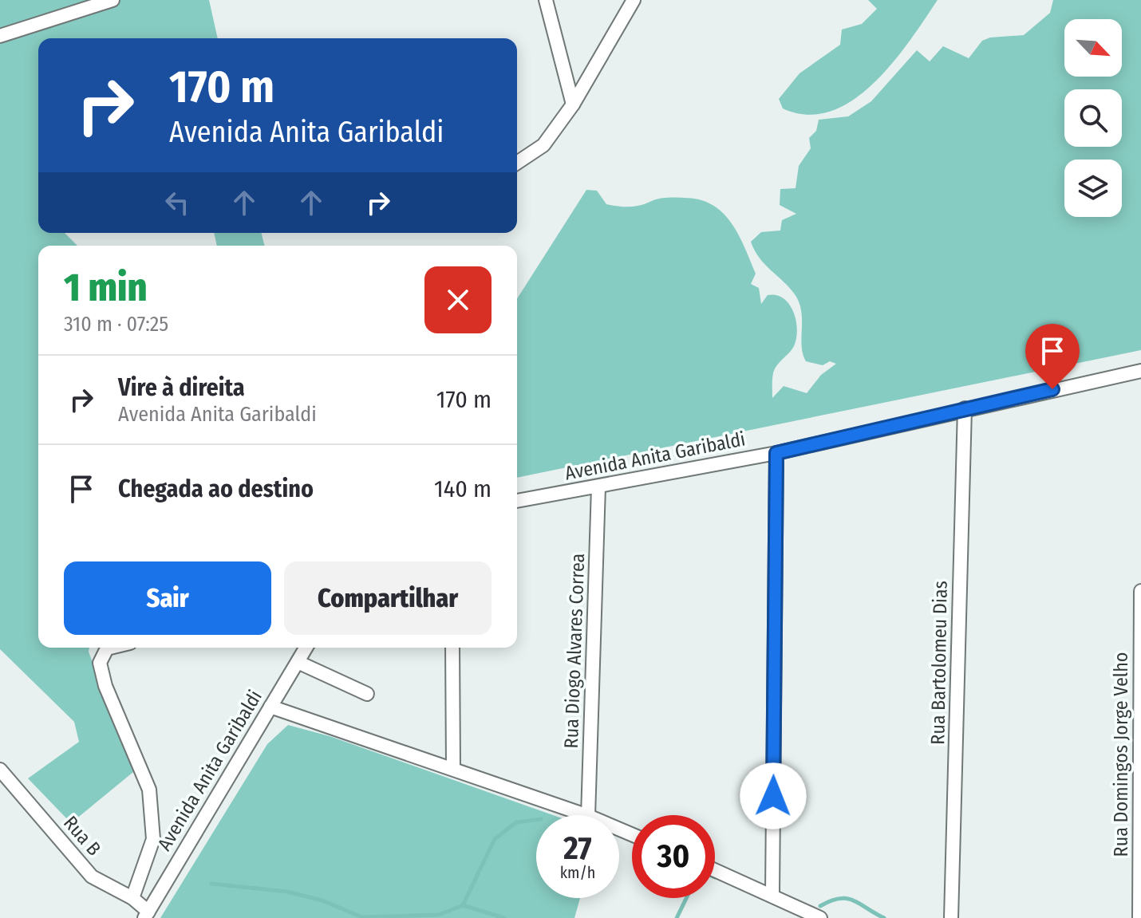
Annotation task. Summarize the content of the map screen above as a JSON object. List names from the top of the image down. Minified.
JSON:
{"streets":{"street":["Avenida Anita Garibaldi","Rua Diogo Alvares Correa","Rua Bartolomeu Dias","Rua Domingos Jorge Velho","Rua B"]},"crossings":[["Avenida Anita Garibaldi","Rua Diogo Alvares Correa"],["Avenida Anita Garibaldi","Rua Bartolomeu Dias"],["Avenida Anita Garibaldi","Rua B"]],"north":"bottom right","page":{"turn":["170 m","Avenida Anita Garibaldi"],"heading":["1 min","310 m · 07:25"],"list":[{"name":"Vire à direita","note":"Avenida Anita Garibaldi","value":"170 m"},{"name":"Chegada ao destino","value":"140 m"}],"buttons":["Sair","Compartilhar"],"speed":"27 km/h","limit":"30"}}
